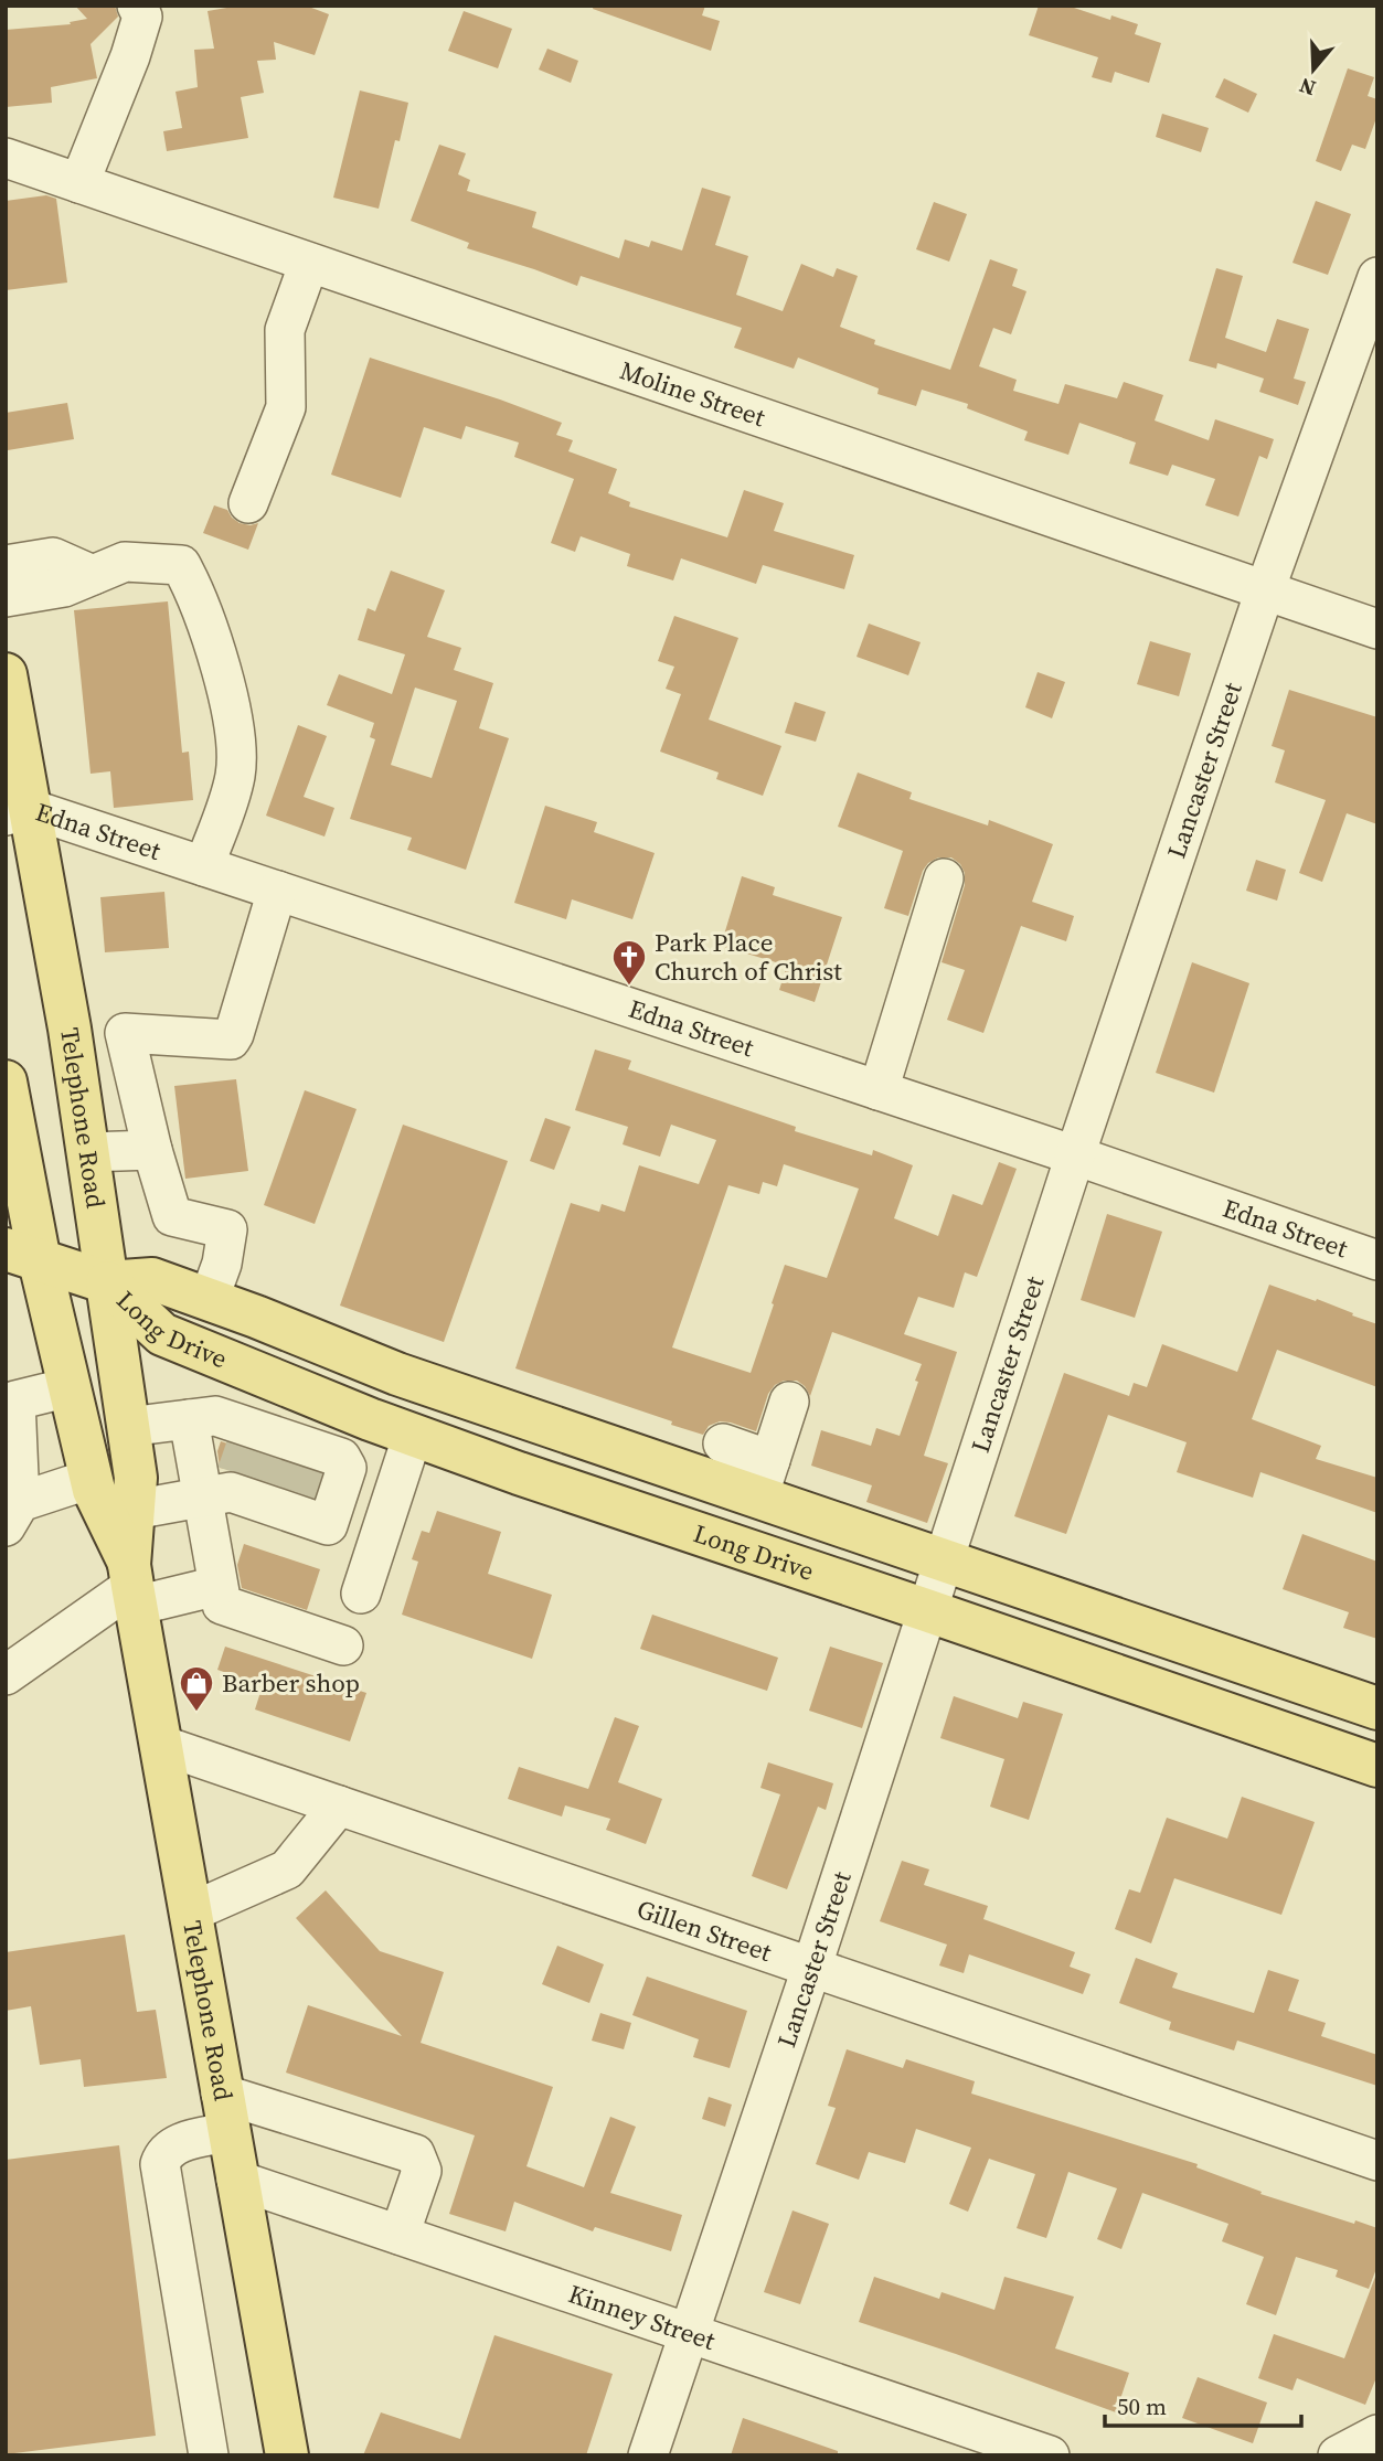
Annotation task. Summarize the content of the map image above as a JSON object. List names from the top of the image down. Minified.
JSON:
{"streets":{"main road":["Telephone Road","Long Drive"],"street":["Moline Street","Lancaster Street","Edna Street","Gillen Street","Kinney Street"]},"crossings":[["Moline Street","Lancaster Street"],["Lancaster Street","Edna Street"],["Lancaster Street","Long Drive"],["Lancaster Street","Gillen Street"],["Lancaster Street","Kinney Street"],["Edna Street","Telephone Road"],["Telephone Road","Long Drive"],["Telephone Road","Gillen Street"],["Telephone Road","Kinney Street"]],"places":{"church":["Park Place Church of Christ"],"shop":["Barber shop"]},"scale_bar":"50 m","north":"bottom"}
